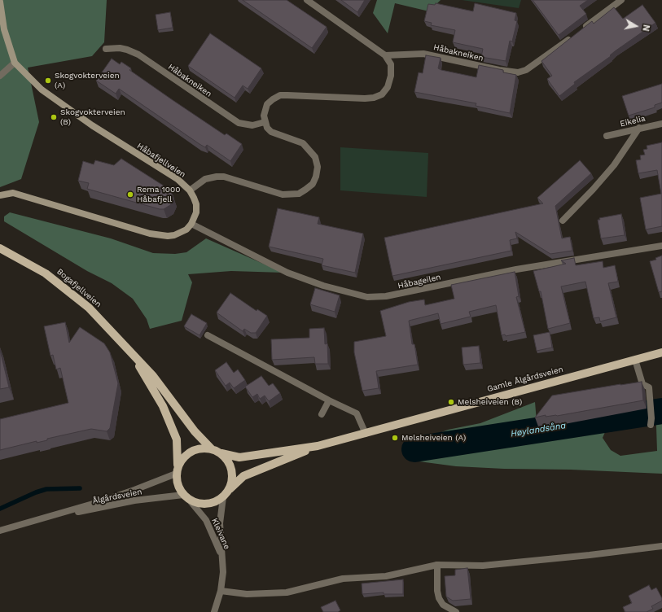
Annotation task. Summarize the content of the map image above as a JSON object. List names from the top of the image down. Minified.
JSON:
{"streets":{"main road":["Bogafjellveien","Gamle Ålgårdsveien"],"street":["Håbakneiken","Eikelia","Håbafjellveien","Håbageilen","Ålgårdsveien","Kleivane"]},"crossings":[["Håbafjellveien","Håbageilen"],["Bogafjellveien","Gamle Ålgårdsveien"],["Bogafjellveien","Ålgårdsveien"],["Bogafjellveien","Kleivane"],["Gamle Ålgårdsveien","Ålgårdsveien"],["Gamle Ålgårdsveien","Kleivane"],["Ålgårdsveien","Kleivane"]],"water":["Høylandsåna"],"places":["Skogvokterveien (A)","Skogvokterveien (B)","Rema 1000 Håbafjell","Melsheiveien (B)","Melsheiveien (A)"],"north":"right"}
